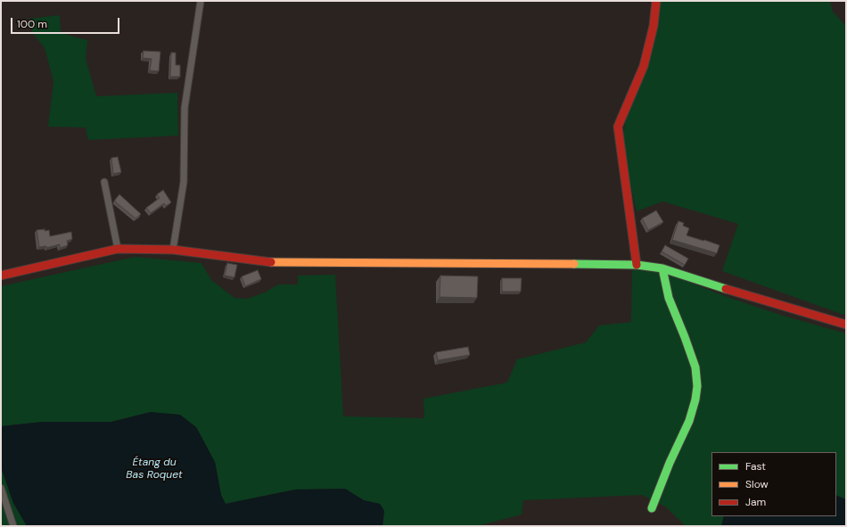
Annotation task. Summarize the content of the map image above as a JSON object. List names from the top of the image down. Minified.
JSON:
{"water":["Étang du Bas Roquet"],"legend":["Fast","Slow","Jam"],"scale_bar":"100 m"}
